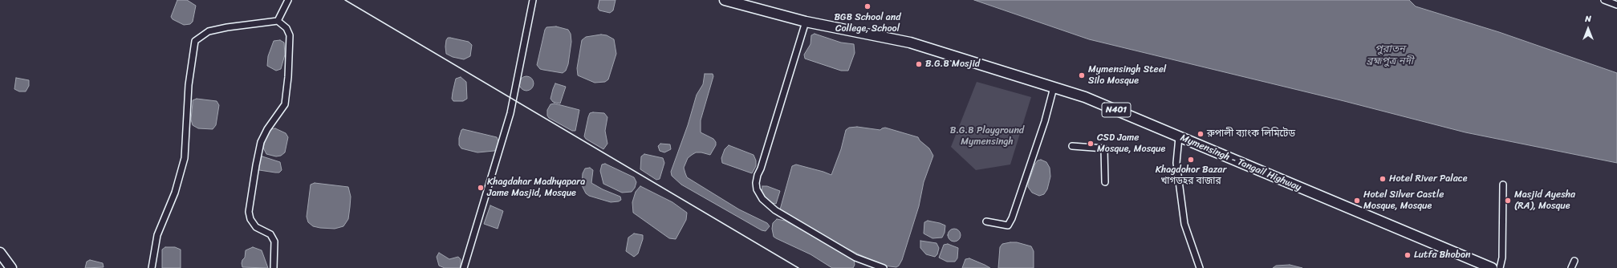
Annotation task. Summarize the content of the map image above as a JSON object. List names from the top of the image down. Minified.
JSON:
{"streets":{"highway":["N401","Mymensingh - Tangail Highway"]},"water":["পুরাতন ব্রহ্মপুত্র নদী"],"parks":["B.G.B Playground Mymensingh"],"places":["BGB School and College, School","B.G.B Mosjid","Mymensingh Steel Silo Mosque","রুপালী ব্যাংক লিমিটেড","CSD Jame Mosque, Mosque","Khagdohor Bazar খাগডহর বাজার","Hotel River Palace","Khagdahar Madhyapara Jame Masjid, Mosque","Hotel Silver Castle Mosque, Mosque","Masjid Ayesha (RA), Mosque","Lutfa Bhobon"],"north":"top"}
